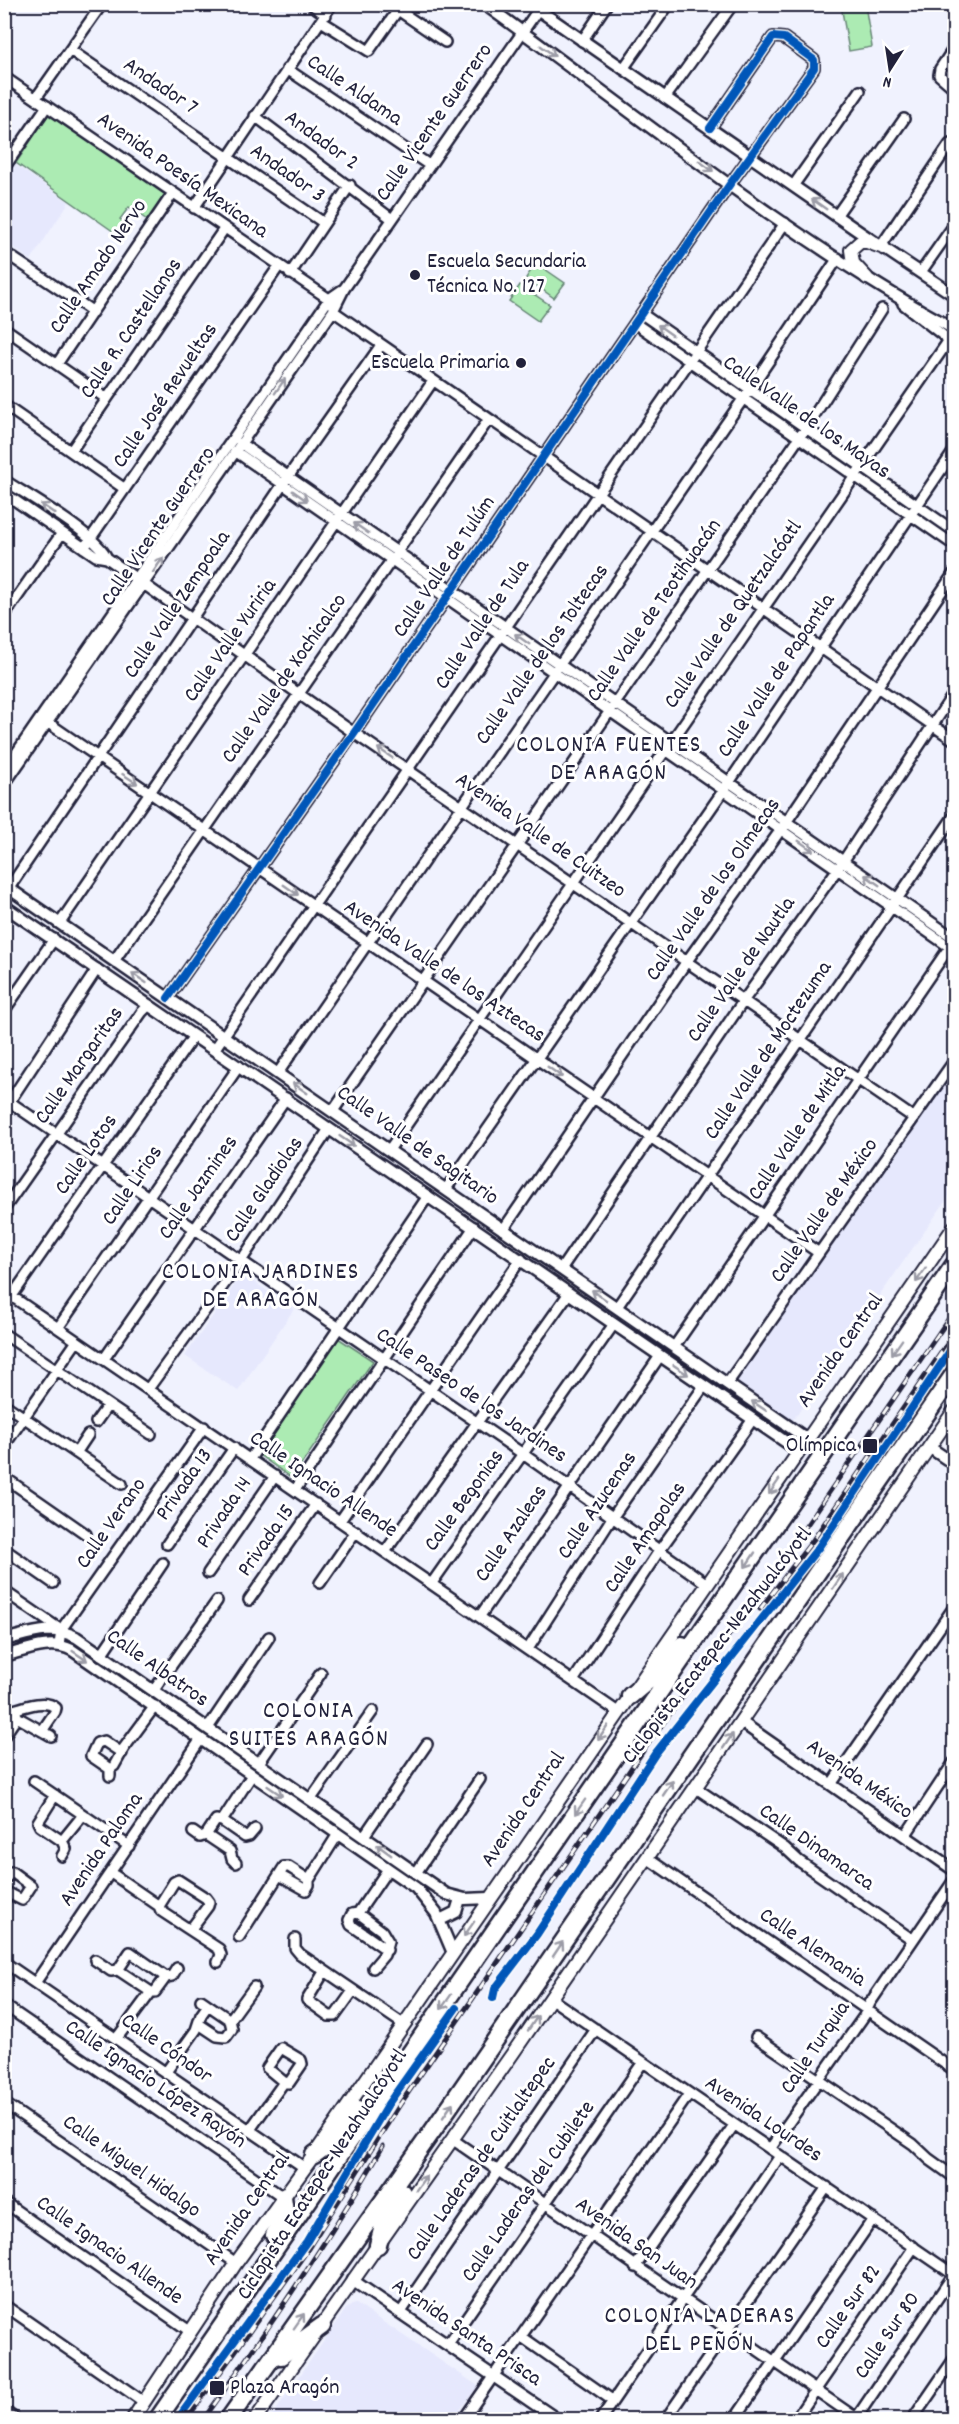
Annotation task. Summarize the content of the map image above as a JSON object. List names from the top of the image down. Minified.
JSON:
{"streets":{"highway":["Avenida Central"],"street":["Andador 7","Calle Aldama","Calle Vicente Guerrero","Andador 2","Andador 3","Avenida Poesía Mexicana","Calle Amado Nervo","Calle R. Castellanos","Calle José Revueltas","Calle Valle de los Mayas","Calle Valle de Tulúm","Calle Valle Zempoala","Calle Valle de Teotihuacán","Calle Valle de Quetzalcóatl","Calle Valle de Tula","Calle Valle Yuriria","Calle Valle de los Toltecas","Calle Valle de Papantla","Calle Valle de Xochicalco","Avenida Valle de Cuitzeo","Calle Valle de los Olmecas","Calle Valle de Nautla","Avenida Valle de los Aztecas","Calle Valle de Moctezuma","Calle Margaritas","Calle Valle de Mitla","Calle Valle de Sagitario","Calle Lotos","Calle Lirios","Calle Jazmines","Calle Gladiolas","Calle Valle de México","Calle Paseo de los Jardines","Privada 13","Calle Ignacio Allende","Calle Begonias","Calle Azucenas","Privada 14","Calle Verano","Calle Azaleas","Calle Amapolas","Privada 15","Calle Albatros","Avenida México","Calle Dinamarca","Avenida Paloma","Calle Alemania","Calle Turquia","Calle Cóndor","Calle Ignacio López Rayón","Avenida Lourdes","Calle Laderas de Cuitlaltepec","Calle Miguel Hidalgo","Calle Laderas del Cubilete","Avenida San Juan","Calle Sur 82","Avenida Santa Prisca","Calle Sur 80"],"cycle path":["Ciclopista Ecatepec-Nezahualcóyotl"]},"crossings":[["Andador 7","Andador 3"],["Calle Aldama","Calle Vicente Guerrero"],["Calle Vicente Guerrero","Andador 2"],["Calle Vicente Guerrero","Avenida Poesía Mexicana"],["Calle Vicente Guerrero","Avenida Valle de Cuitzeo"],["Calle Vicente Guerrero","Avenida Valle de los Aztecas"],["Avenida Poesía Mexicana","Calle Amado Nervo"],["Avenida Poesía Mexicana","Calle R. Castellanos"],["Avenida Poesía Mexicana","Calle José Revueltas"],["Calle Valle de los Mayas","Calle Valle de Tulúm"],["Calle Valle de los Mayas","Calle Valle de Teotihuacán"],["Calle Valle de los Mayas","Calle Valle de Quetzalcóatl"],["Calle Valle de los Mayas","Calle Valle de Tula"],["Calle Valle de los Mayas","Calle Valle de los Toltecas"],["Calle Valle de los Mayas","Calle Valle de Papantla"],["Calle Valle de Tulúm","Avenida Valle de Cuitzeo"],["Calle Valle de Tulúm","Avenida Valle de los Aztecas"],["Calle Valle de Tulúm","Calle Valle de Sagitario"],["Calle Valle Zempoala","Avenida Valle de Cuitzeo"],["Calle Valle Zempoala","Avenida Valle de los Aztecas"],["Calle Valle Zempoala","Calle Valle de Sagitario"],["Calle Valle de Teotihuacán","Avenida Valle de Cuitzeo"],["Calle Valle de Teotihuacán","Avenida Valle de los Aztecas"],["Calle Valle de Teotihuacán","Calle Valle de Sagitario"],["Calle Valle de Quetzalcóatl","Avenida Valle de Cuitzeo"],["Calle Valle de Quetzalcóatl","Avenida Valle de los Aztecas"],["Calle Valle de Quetzalcóatl","Calle Valle de Sagitario"],["Calle Valle de Tula","Avenida Valle de Cuitzeo"],["Calle Valle de Tula","Avenida Valle de los Aztecas"],["Calle Valle de Tula","Calle Valle de Sagitario"],["Calle Valle Yuriria","Avenida Valle de Cuitzeo"],["Calle Valle Yuriria","Avenida Valle de los Aztecas"],["Calle Valle Yuriria","Calle Valle de Sagitario"],["Calle Valle de los Toltecas","Avenida Valle de Cuitzeo"],["Calle Valle de los Toltecas","Avenida Valle de los Aztecas"],["Calle Valle de los Toltecas","Calle Valle de Sagitario"],["Calle Valle de Papantla","Avenida Valle de Cuitzeo"],["Calle Valle de Papantla","Avenida Valle de los Aztecas"],["Calle Valle de Papantla","Calle Valle de Sagitario"],["Calle Valle de Xochicalco","Avenida Valle de Cuitzeo"],["Calle Valle de Xochicalco","Avenida Valle de los Aztecas"],["Calle Valle de Xochicalco","Calle Valle de Sagitario"],["Avenida Valle de Cuitzeo","Calle Valle de los Olmecas"],["Avenida Valle de Cuitzeo","Calle Valle de Nautla"],["Avenida Valle de Cuitzeo","Calle Valle de Moctezuma"],["Avenida Valle de Cuitzeo","Calle Valle de Mitla"],["Avenida Valle de Cuitzeo","Calle Valle de México"],["Calle Valle de los Olmecas","Avenida Valle de los Aztecas"],["Calle Valle de los Olmecas","Calle Valle de Sagitario"],["Calle Valle de Nautla","Avenida Valle de los Aztecas"],["Calle Valle de Nautla","Calle Valle de Sagitario"],["Avenida Valle de los Aztecas","Calle Valle de Moctezuma"],["Avenida Valle de los Aztecas","Calle Valle de Mitla"],["Avenida Valle de los Aztecas","Calle Valle de México"],["Calle Valle de Moctezuma","Calle Valle de Sagitario"],["Calle Margaritas","Calle Valle de Sagitario"],["Calle Margaritas","Calle Paseo de los Jardines"],["Calle Valle de Mitla","Calle Valle de Sagitario"],["Calle Valle de Sagitario","Calle Lotos"],["Calle Valle de Sagitario","Calle Lirios"],["Calle Valle de Sagitario","Calle Jazmines"],["Calle Valle de Sagitario","Calle Gladiolas"],["Calle Valle de Sagitario","Calle Valle de México"],["Calle Valle de Sagitario","Avenida Central"],["Calle Valle de Sagitario","Calle Begonias"],["Calle Valle de Sagitario","Calle Azucenas"],["Calle Valle de Sagitario","Calle Azaleas"],["Calle Valle de Sagitario","Calle Amapolas"],["Calle Lotos","Calle Paseo de los Jardines"],["Calle Lotos","Calle Ignacio Allende"],["Calle Lirios","Calle Paseo de los Jardines"],["Calle Lirios","Calle Ignacio Allende"],["Calle Jazmines","Calle Paseo de los Jardines"],["Calle Jazmines","Calle Ignacio Allende"],["Calle Gladiolas","Calle Paseo de los Jardines"],["Calle Gladiolas","Calle Ignacio Allende"],["Avenida Central","Calle Paseo de los Jardines"],["Avenida Central","Calle Ignacio Allende"],["Avenida Central","Calle Albatros"],["Avenida Central","Calle Cóndor"],["Avenida Central","Calle Ignacio López Rayón"],["Avenida Central","Calle Miguel Hidalgo"],["Calle Paseo de los Jardines","Calle Begonias"],["Calle Paseo de los Jardines","Calle Azucenas"],["Calle Paseo de los Jardines","Calle Azaleas"],["Calle Paseo de los Jardines","Calle Amapolas"],["Privada 13","Calle Ignacio Allende"],["Calle Ignacio Allende","Calle Begonias"],["Calle Ignacio Allende","Calle Azucenas"],["Calle Ignacio Allende","Privada 14"],["Calle Ignacio Allende","Calle Verano"],["Calle Ignacio Allende","Calle Azaleas"],["Calle Ignacio Allende","Calle Amapolas"],["Calle Ignacio Allende","Privada 15"],["Calle Verano","Calle Albatros"],["Calle Albatros","Avenida Paloma"],["Calle Dinamarca","Calle Turquia"],["Avenida Paloma","Calle Cóndor"],["Calle Alemania","Calle Turquia"],["Calle Turquia","Avenida Lourdes"],["Avenida Lourdes","Calle Laderas de Cuitlaltepec"],["Avenida Lourdes","Calle Laderas del Cubilete"],["Avenida Lourdes","Calle Sur 82"],["Avenida Lourdes","Calle Sur 80"],["Calle Laderas de Cuitlaltepec","Avenida San Juan"],["Calle Laderas de Cuitlaltepec","Avenida Santa Prisca"],["Calle Laderas del Cubilete","Avenida San Juan"],["Calle Laderas del Cubilete","Avenida Santa Prisca"],["Avenida San Juan","Calle Sur 82"],["Avenida San Juan","Calle Sur 80"]],"districts":["COLONIA FUENTES DE ARAGÓN","COLONIA JARDINES DE ARAGÓN","COLONIA SUITES ARAGÓN","COLONIA LADERAS DEL PEÑÓN"],"places":{"other":["Escuela Secundaria Técnica No. 127","Escuela Primaria"],"transit":["Olímpica","Plaza Aragón"]},"north":"bottom"}
